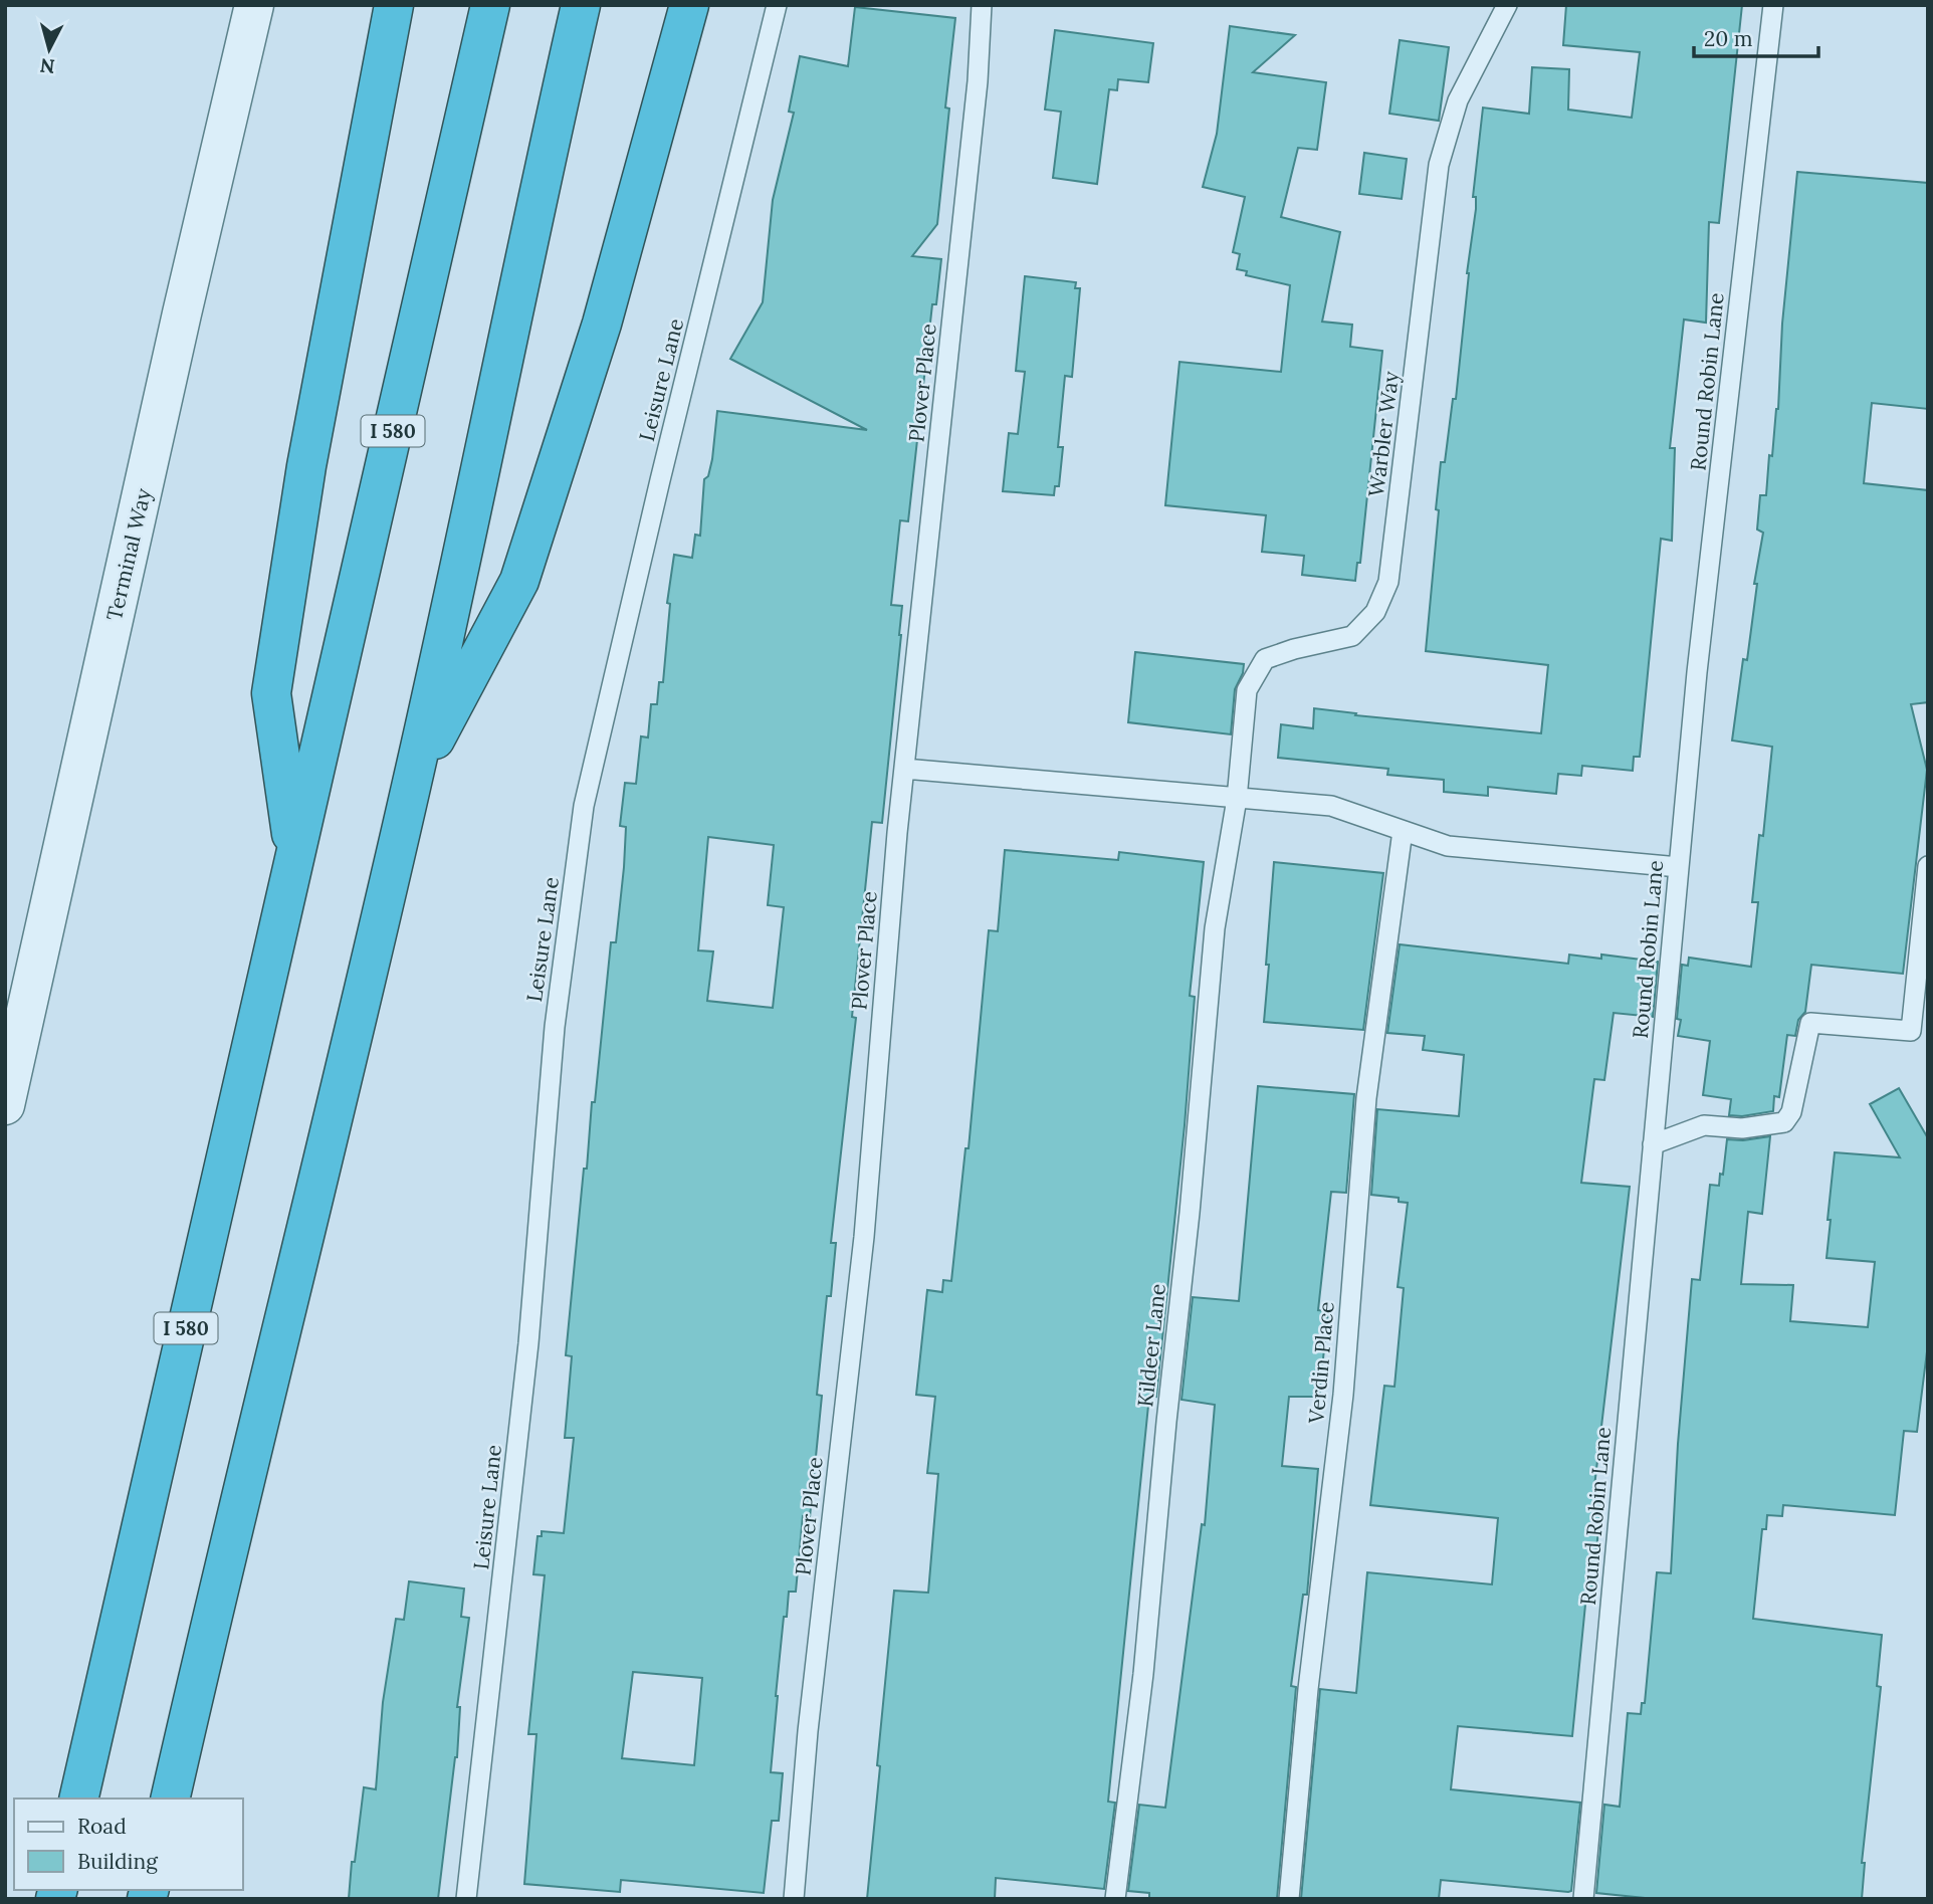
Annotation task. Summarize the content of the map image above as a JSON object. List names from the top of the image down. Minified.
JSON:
{"streets":{"highway":["I 580"],"street":["Terminal Way"],"lane":["Leisure Lane","Round Robin Lane","Plover Place","Warbler Way","Kildeer Lane","Verdin Place"]},"crossings":[["Warbler Way","Kildeer Lane"]],"legend":["Road","Building"],"scale_bar":"20 m","north":"bottom"}
